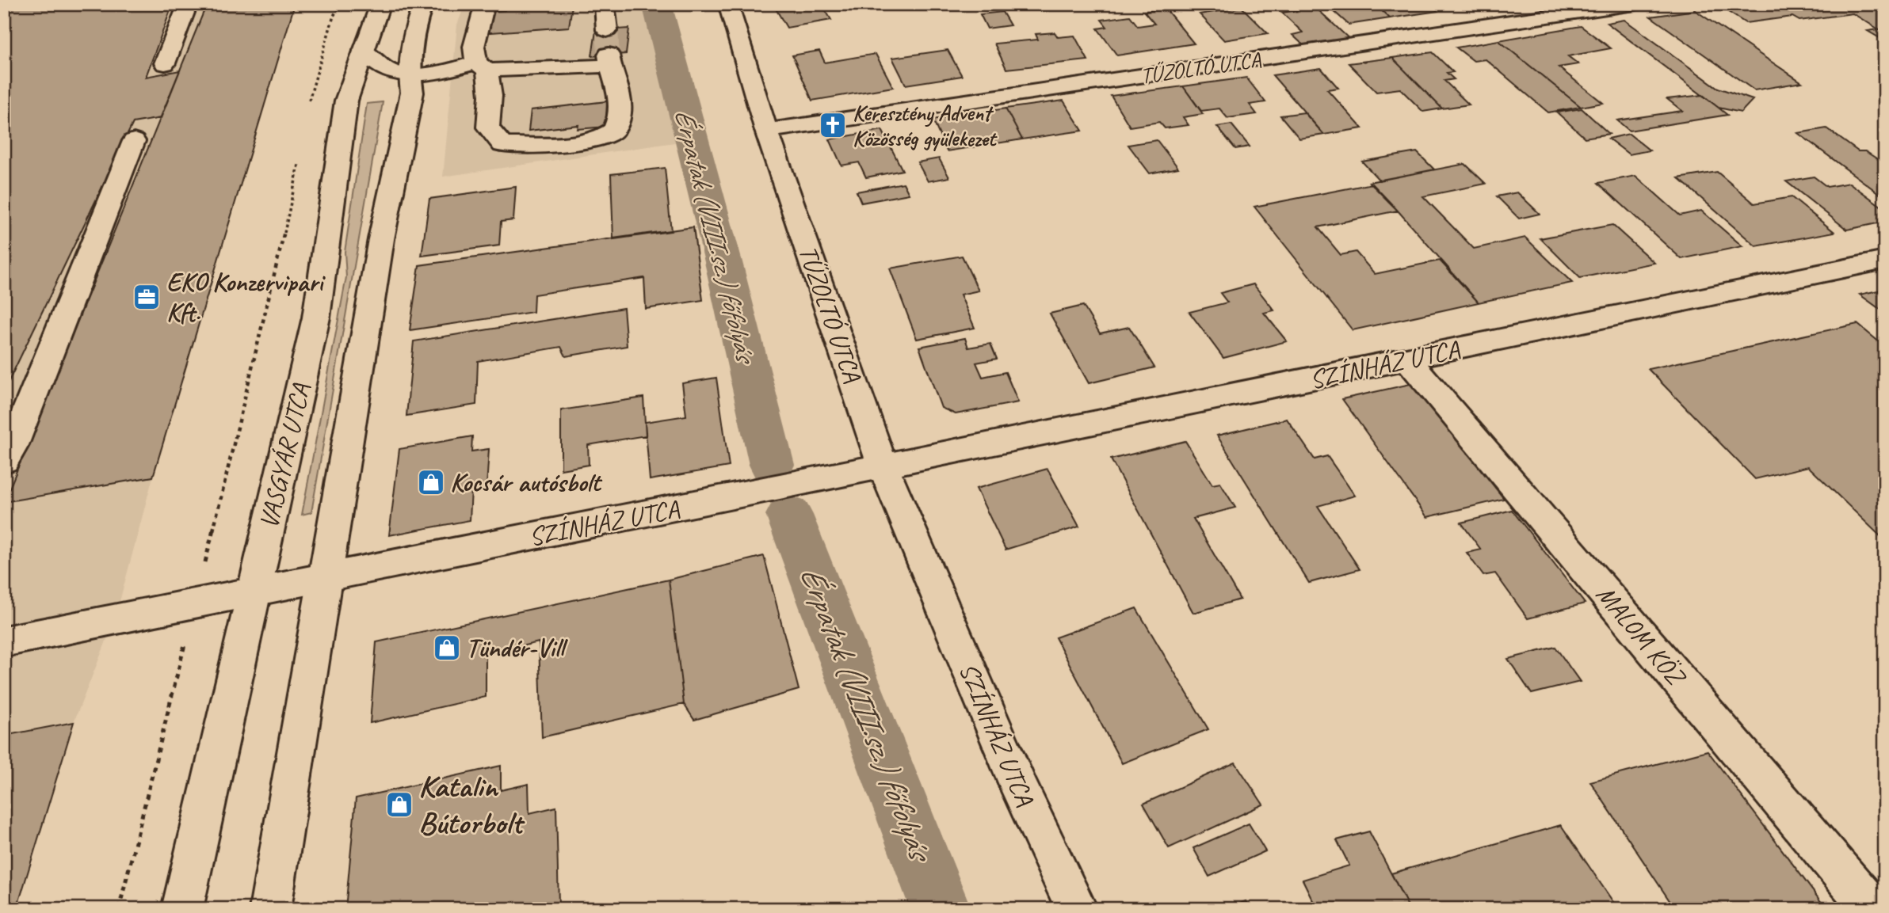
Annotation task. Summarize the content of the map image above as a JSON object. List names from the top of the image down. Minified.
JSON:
{"streets":{"street":["TŰZOLTÓ UTCA","SZÍNHÁZ UTCA","VASGYÁR UTCA","MALOM KÖZ"]},"crossings":[["TŰZOLTÓ UTCA","SZÍNHÁZ UTCA"],["SZÍNHÁZ UTCA","VASGYÁR UTCA"],["SZÍNHÁZ UTCA","MALOM KÖZ"]],"water":["Érpatak (VIII.sz.) főfolyás"],"places":{"church":["Keresztény Advent Közösség gyülekezet"],"office":["EKO Konzervipari Kft."],"shop":["Kocsár autósbolt","Tündér-Vill","Katalin Bútorbolt"]}}
